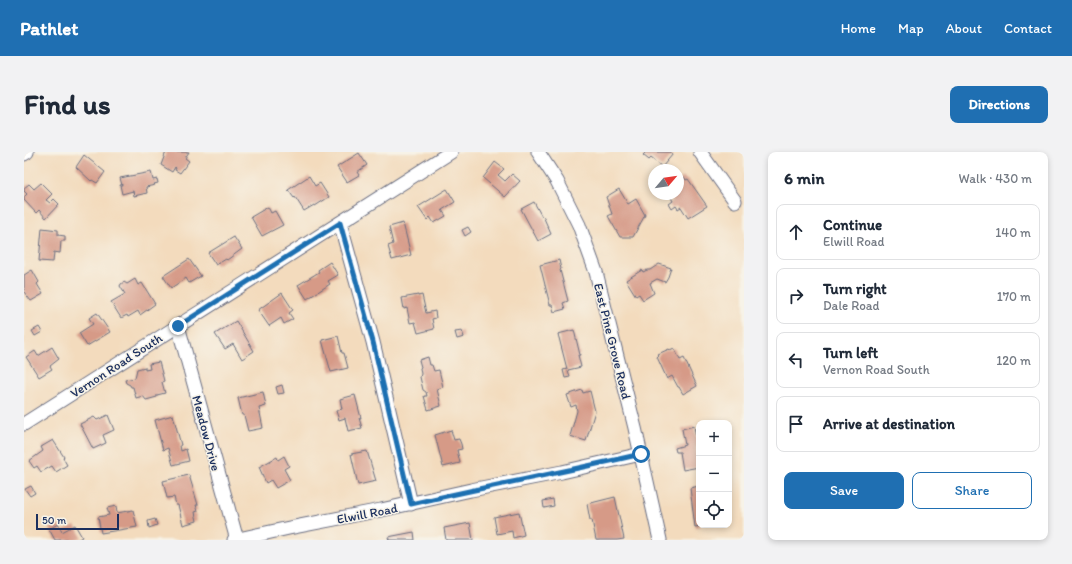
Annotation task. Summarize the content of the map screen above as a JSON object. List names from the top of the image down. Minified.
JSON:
{"streets":{"street":["East Pine Grove Road","Vernon Road South","Meadow Drive","Elwill Road"]},"crossings":[["East Pine Grove Road","Elwill Road"],["Vernon Road South","Meadow Drive"],["Meadow Drive","Elwill Road"]],"scale_bar":"50 m","north":"top right","page":{"header":"Pathlet","nav":["Home","Map","About","Contact"],"buttons":["Directions",["Save","Share"]],"title":"Find us","heading":["6 min","Walk · 430 m"],"list":[["Continue","Elwill Road","140 m"],["Turn right","Dale Road","170 m"],["Turn left","Vernon Road South","120 m"],"Arrive at destination"],"map_buttons":["+","−"],"scale":"50 m"}}
